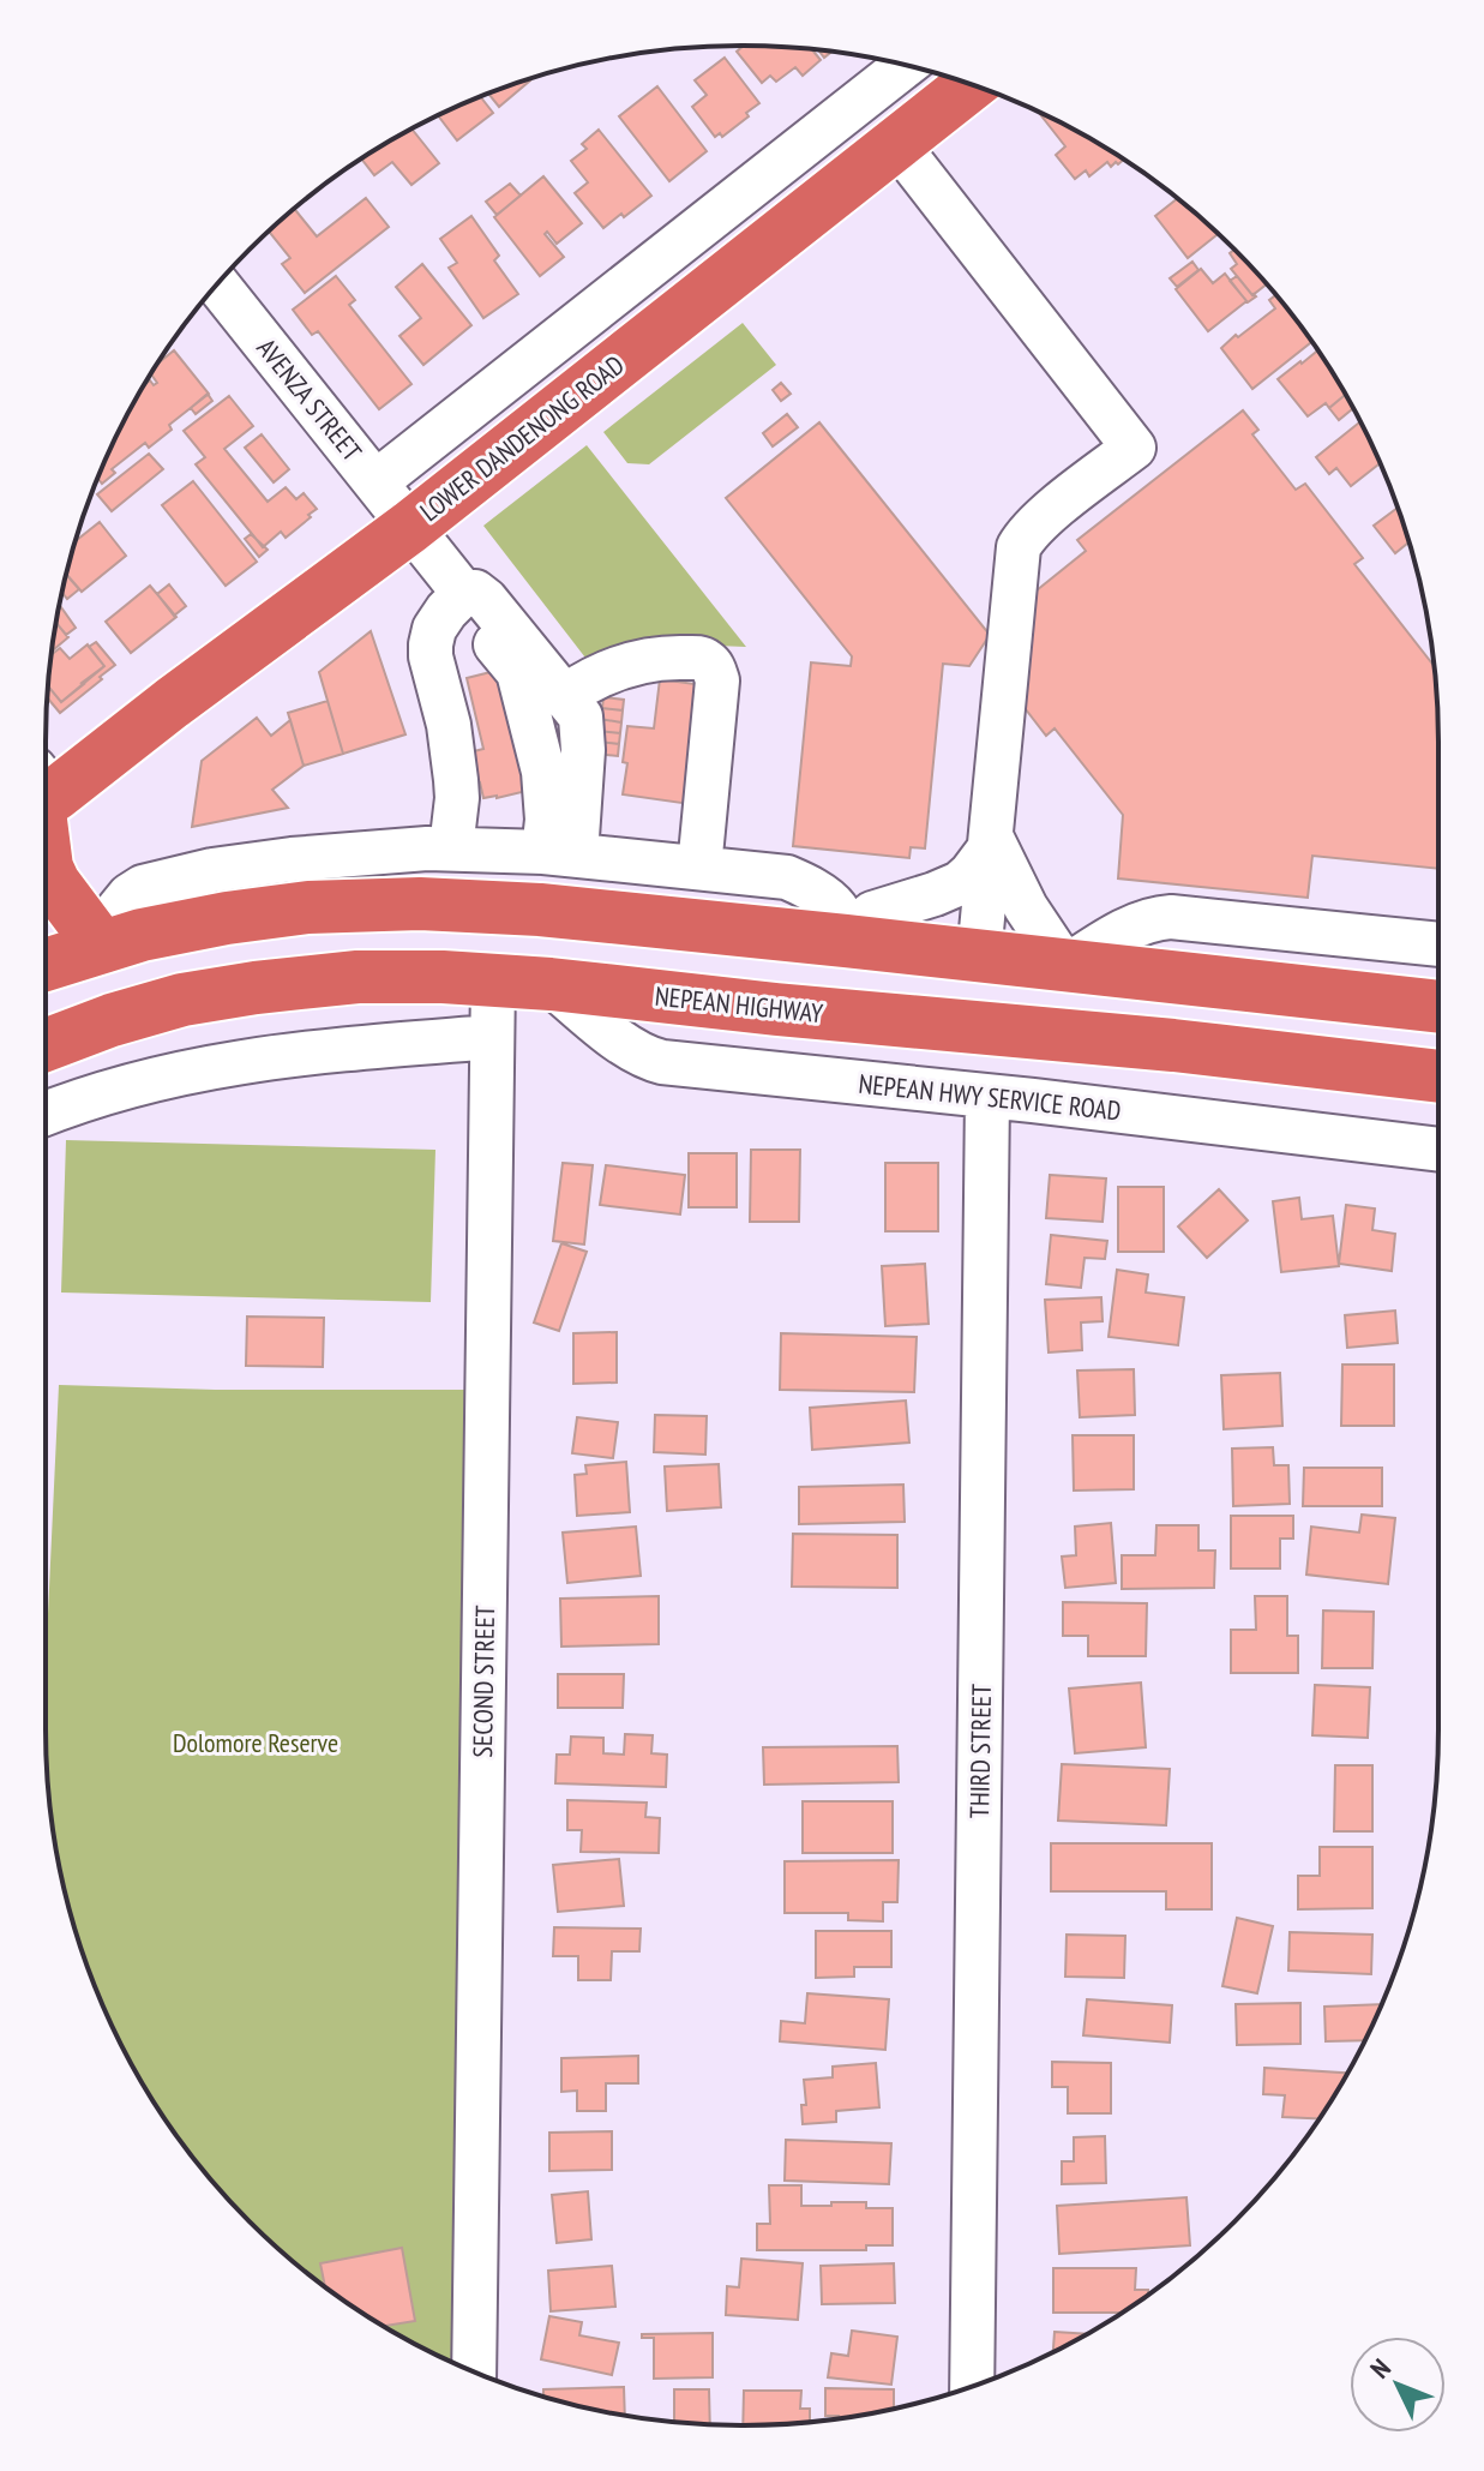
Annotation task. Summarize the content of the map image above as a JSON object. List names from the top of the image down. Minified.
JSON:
{"streets":{"highway":["LOWER DANDENONG ROAD","NEPEAN HIGHWAY"],"street":["AVENZA STREET","NEPEAN HWY SERVICE ROAD","SECOND STREET","THIRD STREET"]},"crossings":[["AVENZA STREET","LOWER DANDENONG ROAD"],["NEPEAN HIGHWAY","NEPEAN HWY SERVICE ROAD"],["NEPEAN HIGHWAY","SECOND STREET"],["NEPEAN HWY SERVICE ROAD","THIRD STREET"]],"parks":["Dolomore Reserve"],"north":"top left"}
